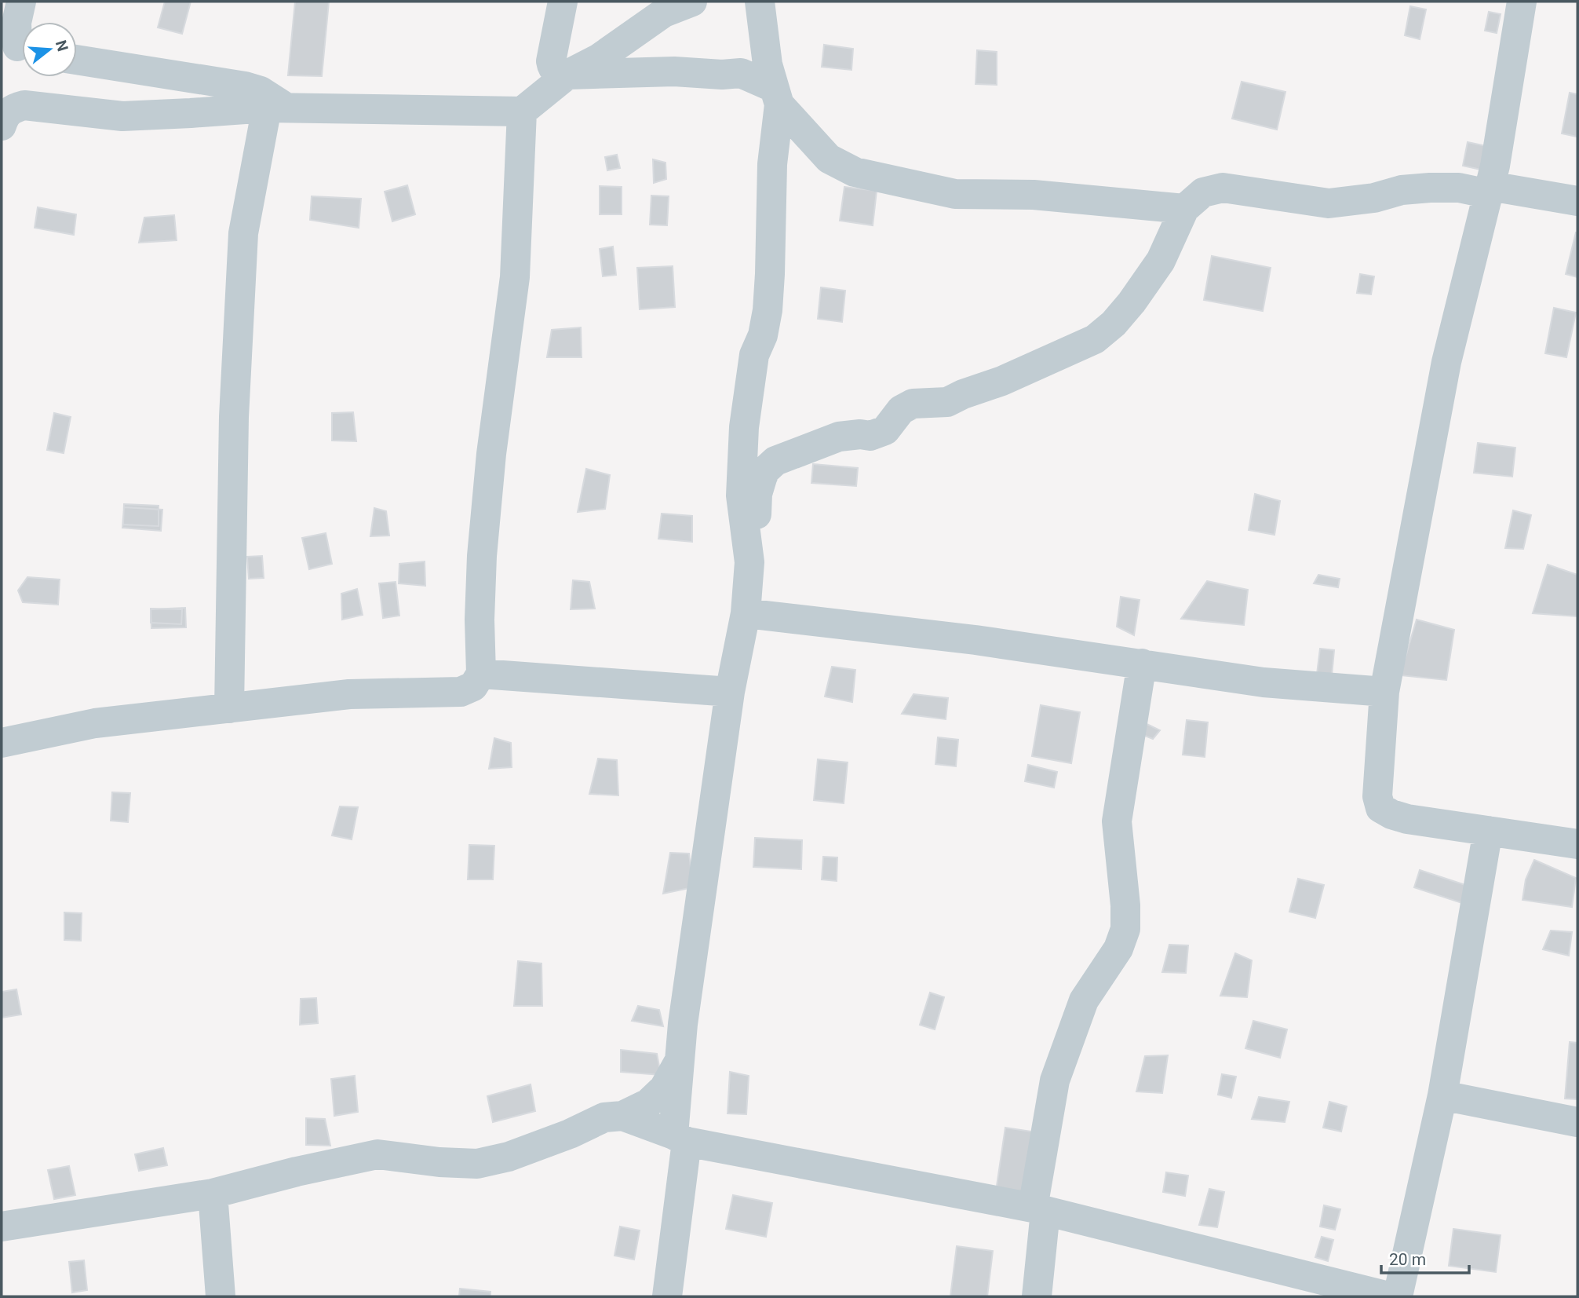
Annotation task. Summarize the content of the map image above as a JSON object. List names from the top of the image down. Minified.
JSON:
{"scale_bar":"20 m","north":"right"}
